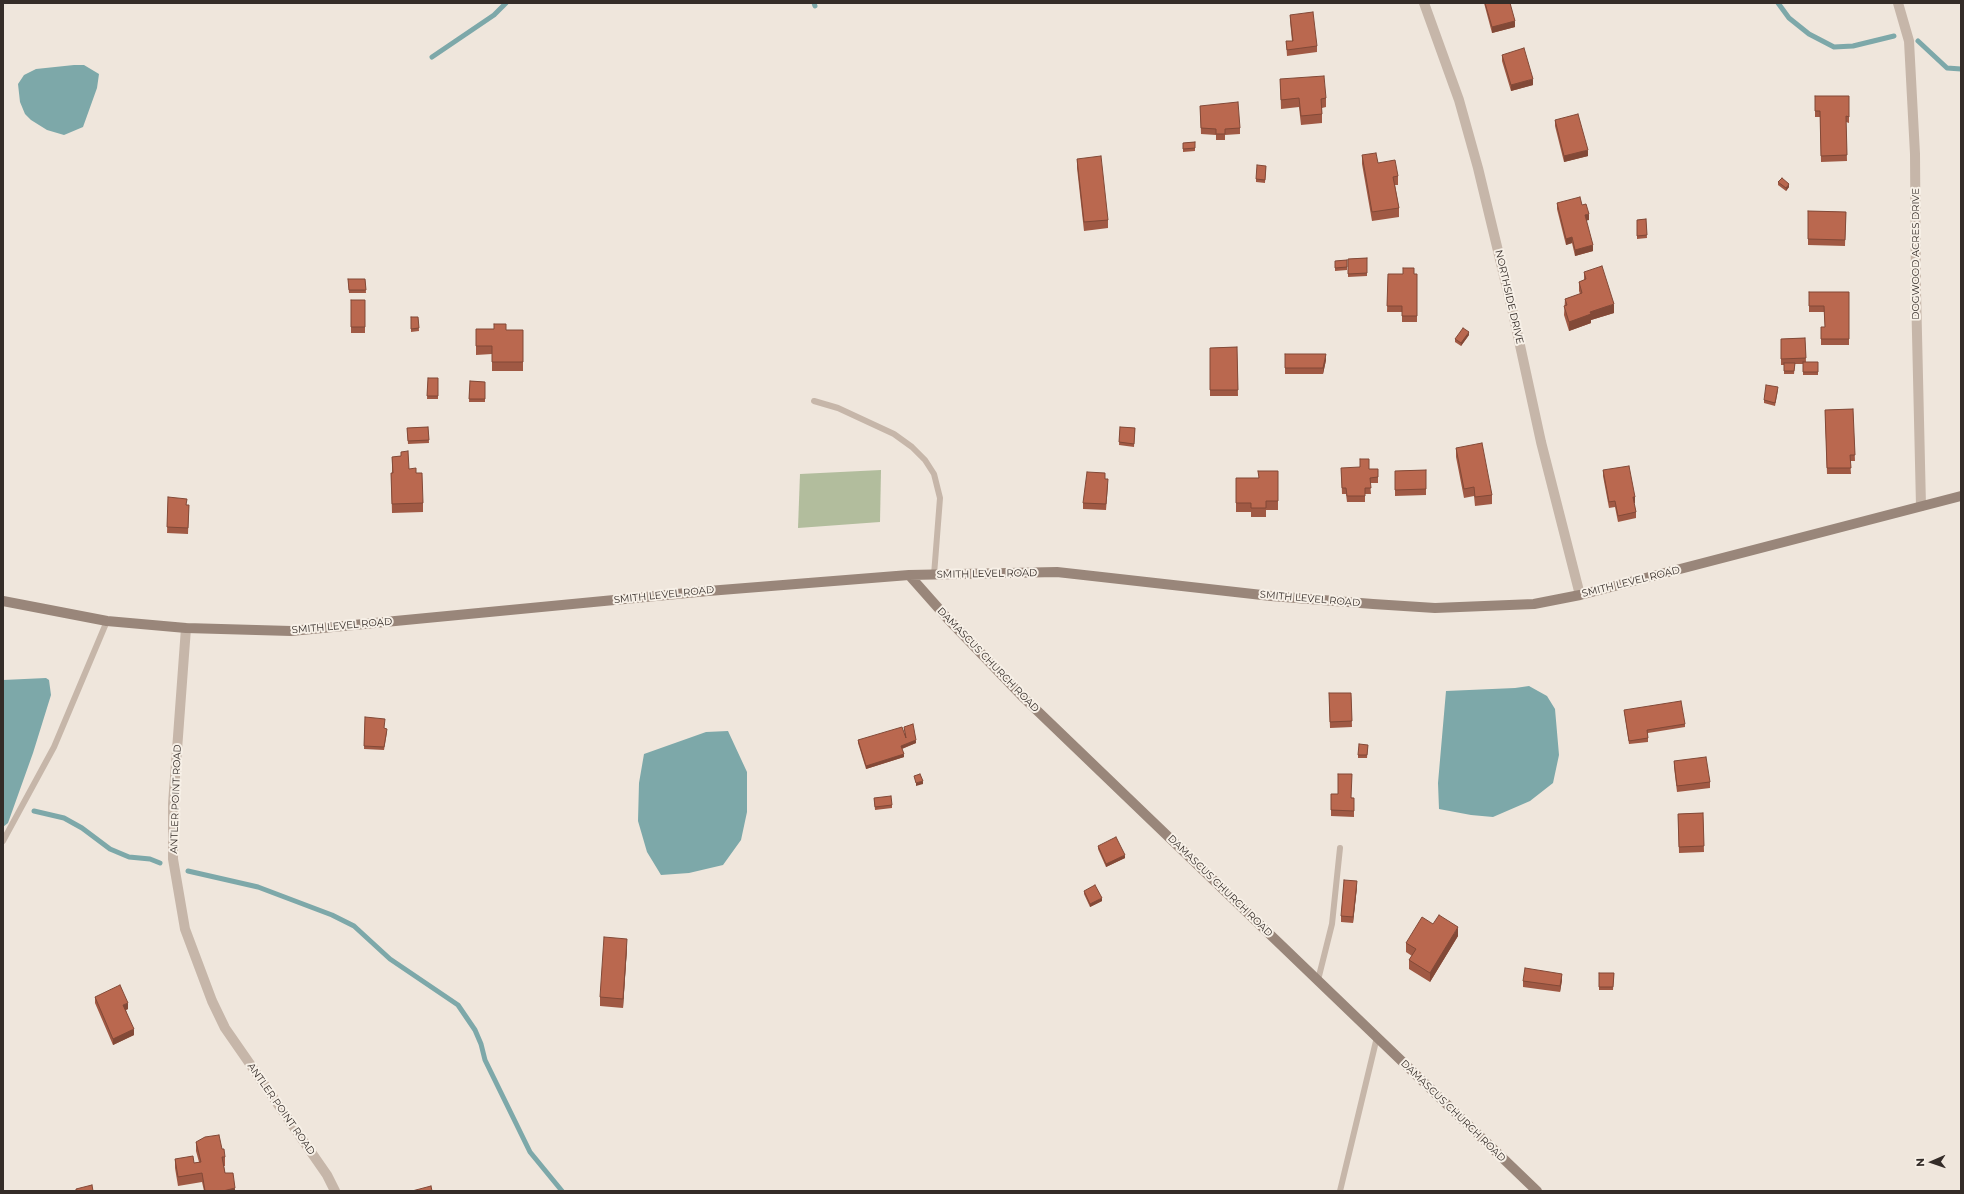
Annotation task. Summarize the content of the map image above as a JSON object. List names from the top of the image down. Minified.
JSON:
{"streets":{"main road":["SMITH LEVEL ROAD","DAMASCUS CHURCH ROAD"],"street":["DOGWOOD ACRES DRIVE","NORTHSIDE DRIVE","ANTLER POINT ROAD"]},"crossings":[["DOGWOOD ACRES DRIVE","SMITH LEVEL ROAD"],["NORTHSIDE DRIVE","SMITH LEVEL ROAD"],["SMITH LEVEL ROAD","DAMASCUS CHURCH ROAD"],["SMITH LEVEL ROAD","ANTLER POINT ROAD"]],"north":"left"}
